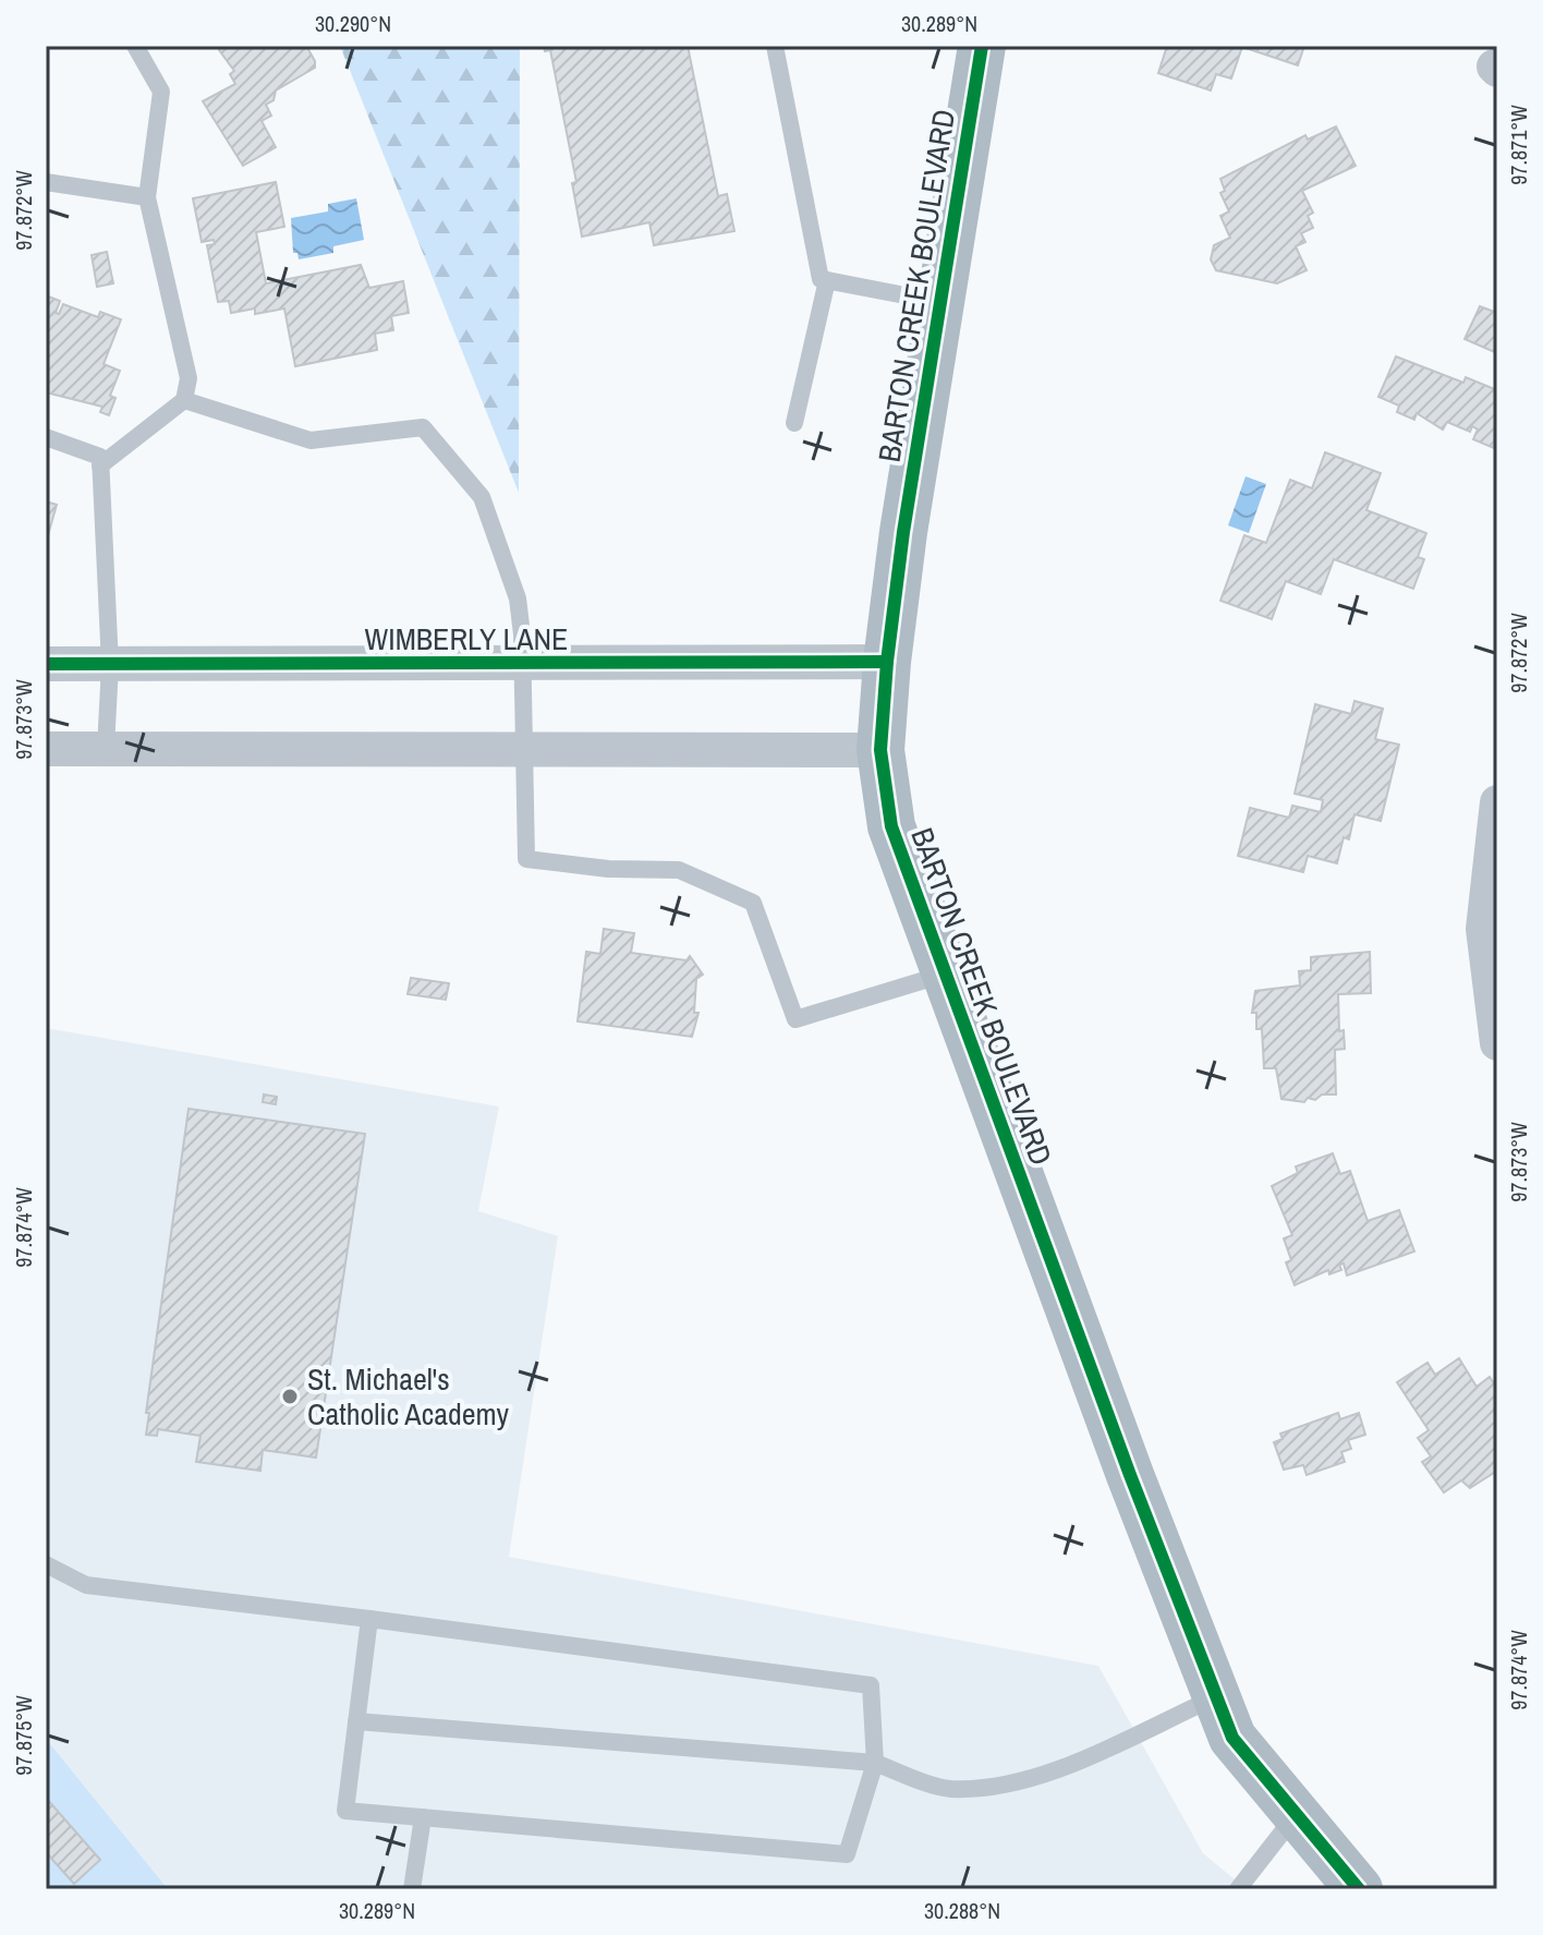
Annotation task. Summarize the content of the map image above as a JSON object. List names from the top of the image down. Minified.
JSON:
{"streets":{"street":["BARTON CREEK BOULEVARD","WIMBERLY LANE"]},"crossings":[["BARTON CREEK BOULEVARD","WIMBERLY LANE"]],"places":["St. Michael's Catholic Academy"],"coordinates":["30.290°N","30.289°N","97.871°W","97.872°W","97.873°W","97.874°W","97.875°W","30.288°N"]}
